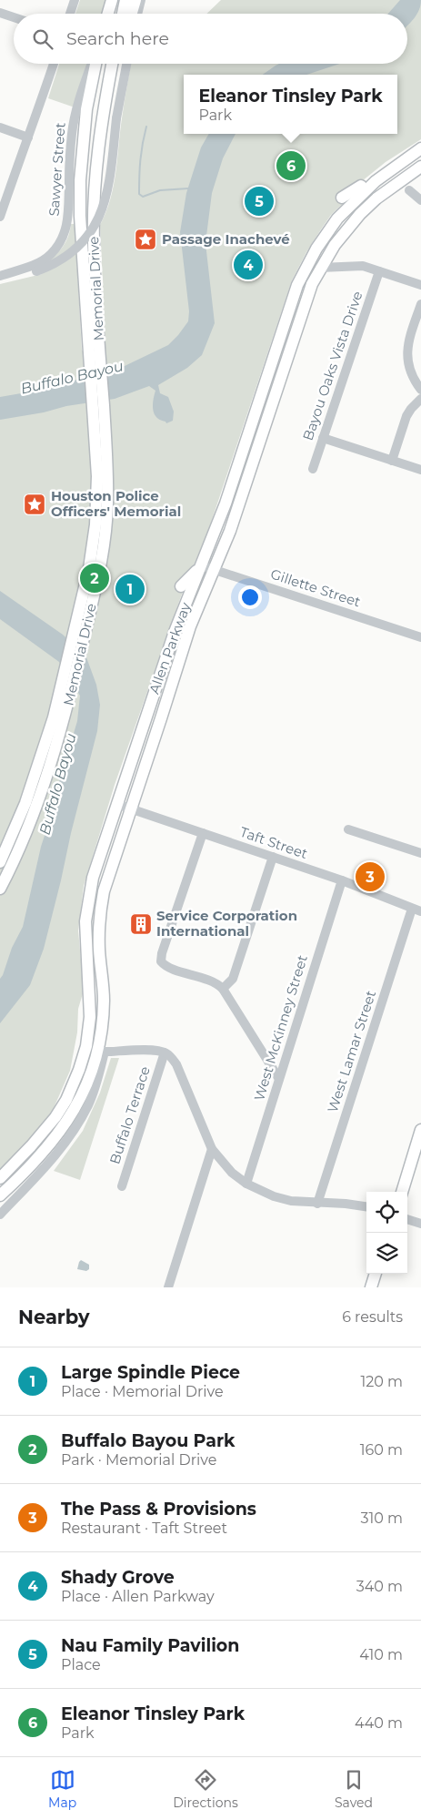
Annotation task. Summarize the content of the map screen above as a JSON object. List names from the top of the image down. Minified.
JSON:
{"streets":{"main road":["Memorial Drive","Allen Parkway"],"street":["Sawyer Street","Bayou Oaks Vista Drive","Gillette Street","Taft Street","West McKinney Street","West Lamar Street","Buffalo Terrace"]},"crossings":[["Gillette Street","Allen Parkway"],["Allen Parkway","Taft Street"],["Taft Street","West McKinney Street"],["Taft Street","West Lamar Street"]],"water":["Buffalo Bayou"],"places":{"place":["Passage Inachevé","Houston Police Officers' Memorial"],"building":["Service Corporation International"]},"page":{"search":"Search here","popup":["Eleanor Tinsley Park","Park"],"pins":["6","5","4","2","1","3"],"heading":["Nearby","6 results"],"list":[{"mark":"1","name":"Large Spindle Piece","note":"Place · Memorial Drive","value":"120 m"},{"mark":"2","name":"Buffalo Bayou Park","note":"Park · Memorial Drive","value":"160 m"},{"mark":"3","name":"The Pass & Provisions","note":"Restaurant · Taft Street","value":"310 m"},{"mark":"4","name":"Shady Grove","note":"Place · Allen Parkway","value":"340 m"},{"mark":"5","name":"Nau Family Pavilion","note":"Place","value":"410 m"},{"mark":"6","name":"Eleanor Tinsley Park","note":"Park","value":"440 m"}],"nav":["Map","Directions","Saved"]}}
